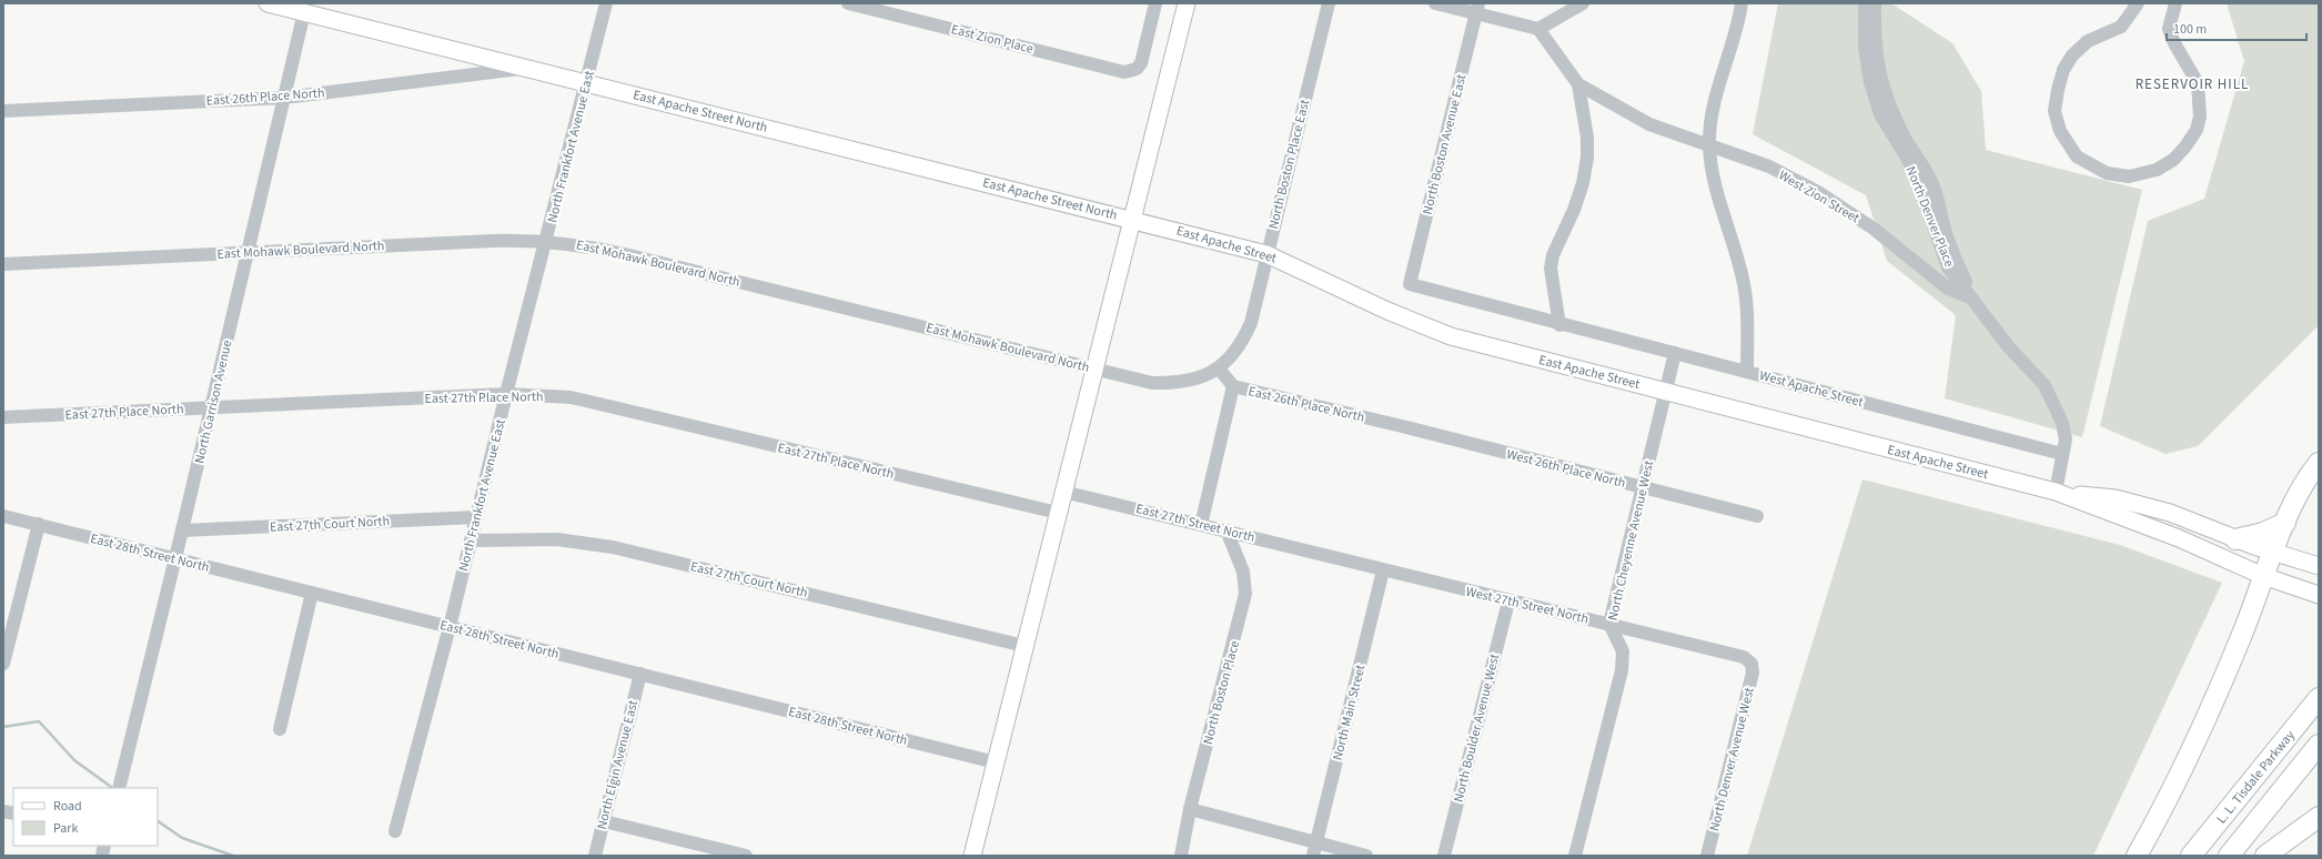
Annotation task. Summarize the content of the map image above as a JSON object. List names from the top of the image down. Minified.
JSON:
{"streets":{"highway":["L. L. Tisdale Parkway"],"main road":["East Apache Street North","East Apache Street"],"street":["East Zion Place","East 26th Place North","North Boston Avenue East","North Frankfort Avenue East","North Boston Place East","West Zion Street","North Denver Place","East Mohawk Boulevard North","West Apache Street","East 27th Place North","North Garrison Avenue","West 26th Place North","East 27th Street North","East 27th Court North","North Cheyenne Avenue West","East 28th Street North","West 27th Street North","North Boston Place","North Main Street","North Boulder Avenue West","North Denver Avenue West","North Elgin Avenue East"]},"crossings":[["East 26th Place North","East Apache Street North"],["East 26th Place North","North Boston Place East"],["East 26th Place North","East Mohawk Boulevard North"],["East 26th Place North","North Garrison Avenue"],["East 26th Place North","West 26th Place North"],["East Apache Street North","North Frankfort Avenue East"],["East Apache Street North","East Apache Street"],["East Apache Street North","North Garrison Avenue"],["North Boston Avenue East","West Apache Street"],["North Frankfort Avenue East","East Mohawk Boulevard North"],["North Frankfort Avenue East","East 27th Place North"],["North Frankfort Avenue East","East 27th Court North"],["North Frankfort Avenue East","East 28th Street North"],["North Boston Place East","East Apache Street"],["North Boston Place East","East Mohawk Boulevard North"],["West Zion Street","North Denver Place"],["North Denver Place","East Apache Street"],["North Denver Place","West Apache Street"],["East Apache Street","North Cheyenne Avenue West"],["East Mohawk Boulevard North","North Garrison Avenue"],["West Apache Street","North Cheyenne Avenue West"],["East 27th Place North","North Garrison Avenue"],["North Garrison Avenue","East 27th Court North"],["North Garrison Avenue","East 28th Street North"],["West 26th Place North","North Cheyenne Avenue West"],["East 27th Street North","West 27th Street North"],["East 27th Street North","North Boston Place"],["North Cheyenne Avenue West","West 27th Street North"],["East 28th Street North","North Elgin Avenue East"],["West 27th Street North","North Main Street"],["West 27th Street North","North Boulder Avenue West"],["West 27th Street North","North Denver Avenue West"]],"districts":["RESERVOIR HILL"],"legend":["Road","Park"],"scale_bar":"100 m"}
